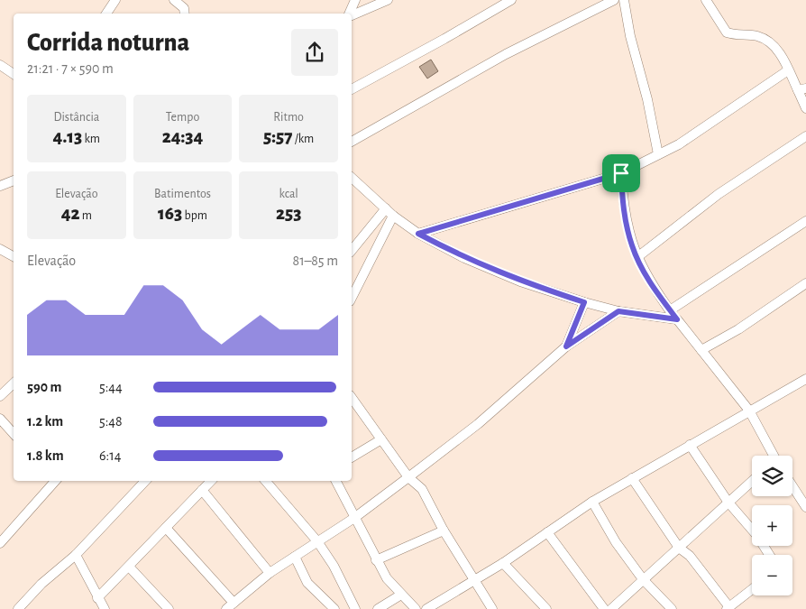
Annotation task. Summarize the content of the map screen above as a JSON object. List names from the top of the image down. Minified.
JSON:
{"page":{"heading":["Corrida noturna","21:21 · 7 × 590 m"],"stats":[["Distância","4.13 km"],["Tempo","24:34"],["Ritmo","5:57 /km"],["Elevação","42 m"],["Batimentos","163 bpm"],["kcal","253"]],"chart":["Elevação","81–85 m"],"list":[{"name":"590 m","note":"5:44"},{"name":"1.2 km","note":"5:48"},{"name":"1.8 km","note":"6:14"}],"map_buttons":["+","−"]}}
